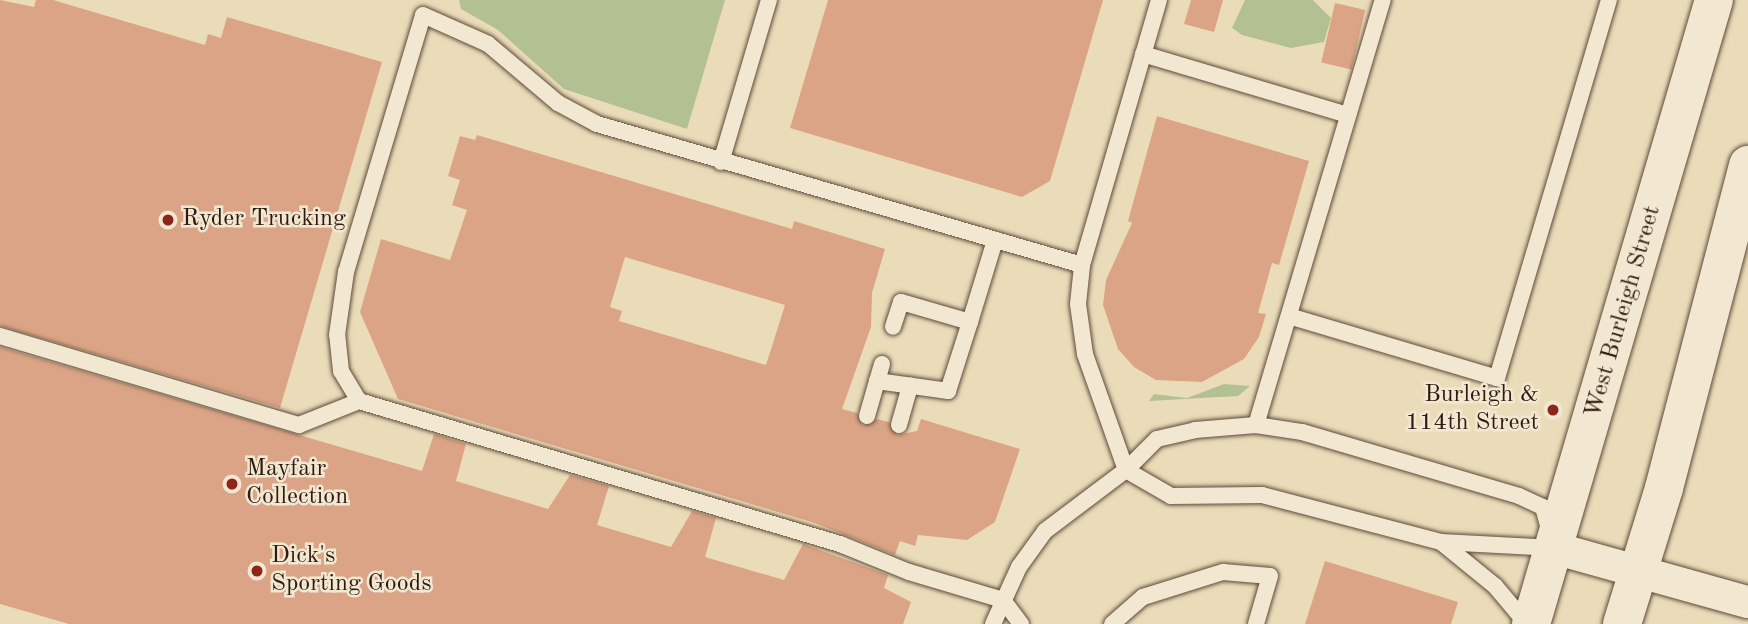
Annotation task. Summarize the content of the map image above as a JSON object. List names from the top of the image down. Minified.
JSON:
{"streets":{"main road":["West Burleigh Street"]},"places":["Ryder Trucking","Burleigh & 114th Street","Mayfair Collection","Dick's Sporting Goods"]}
